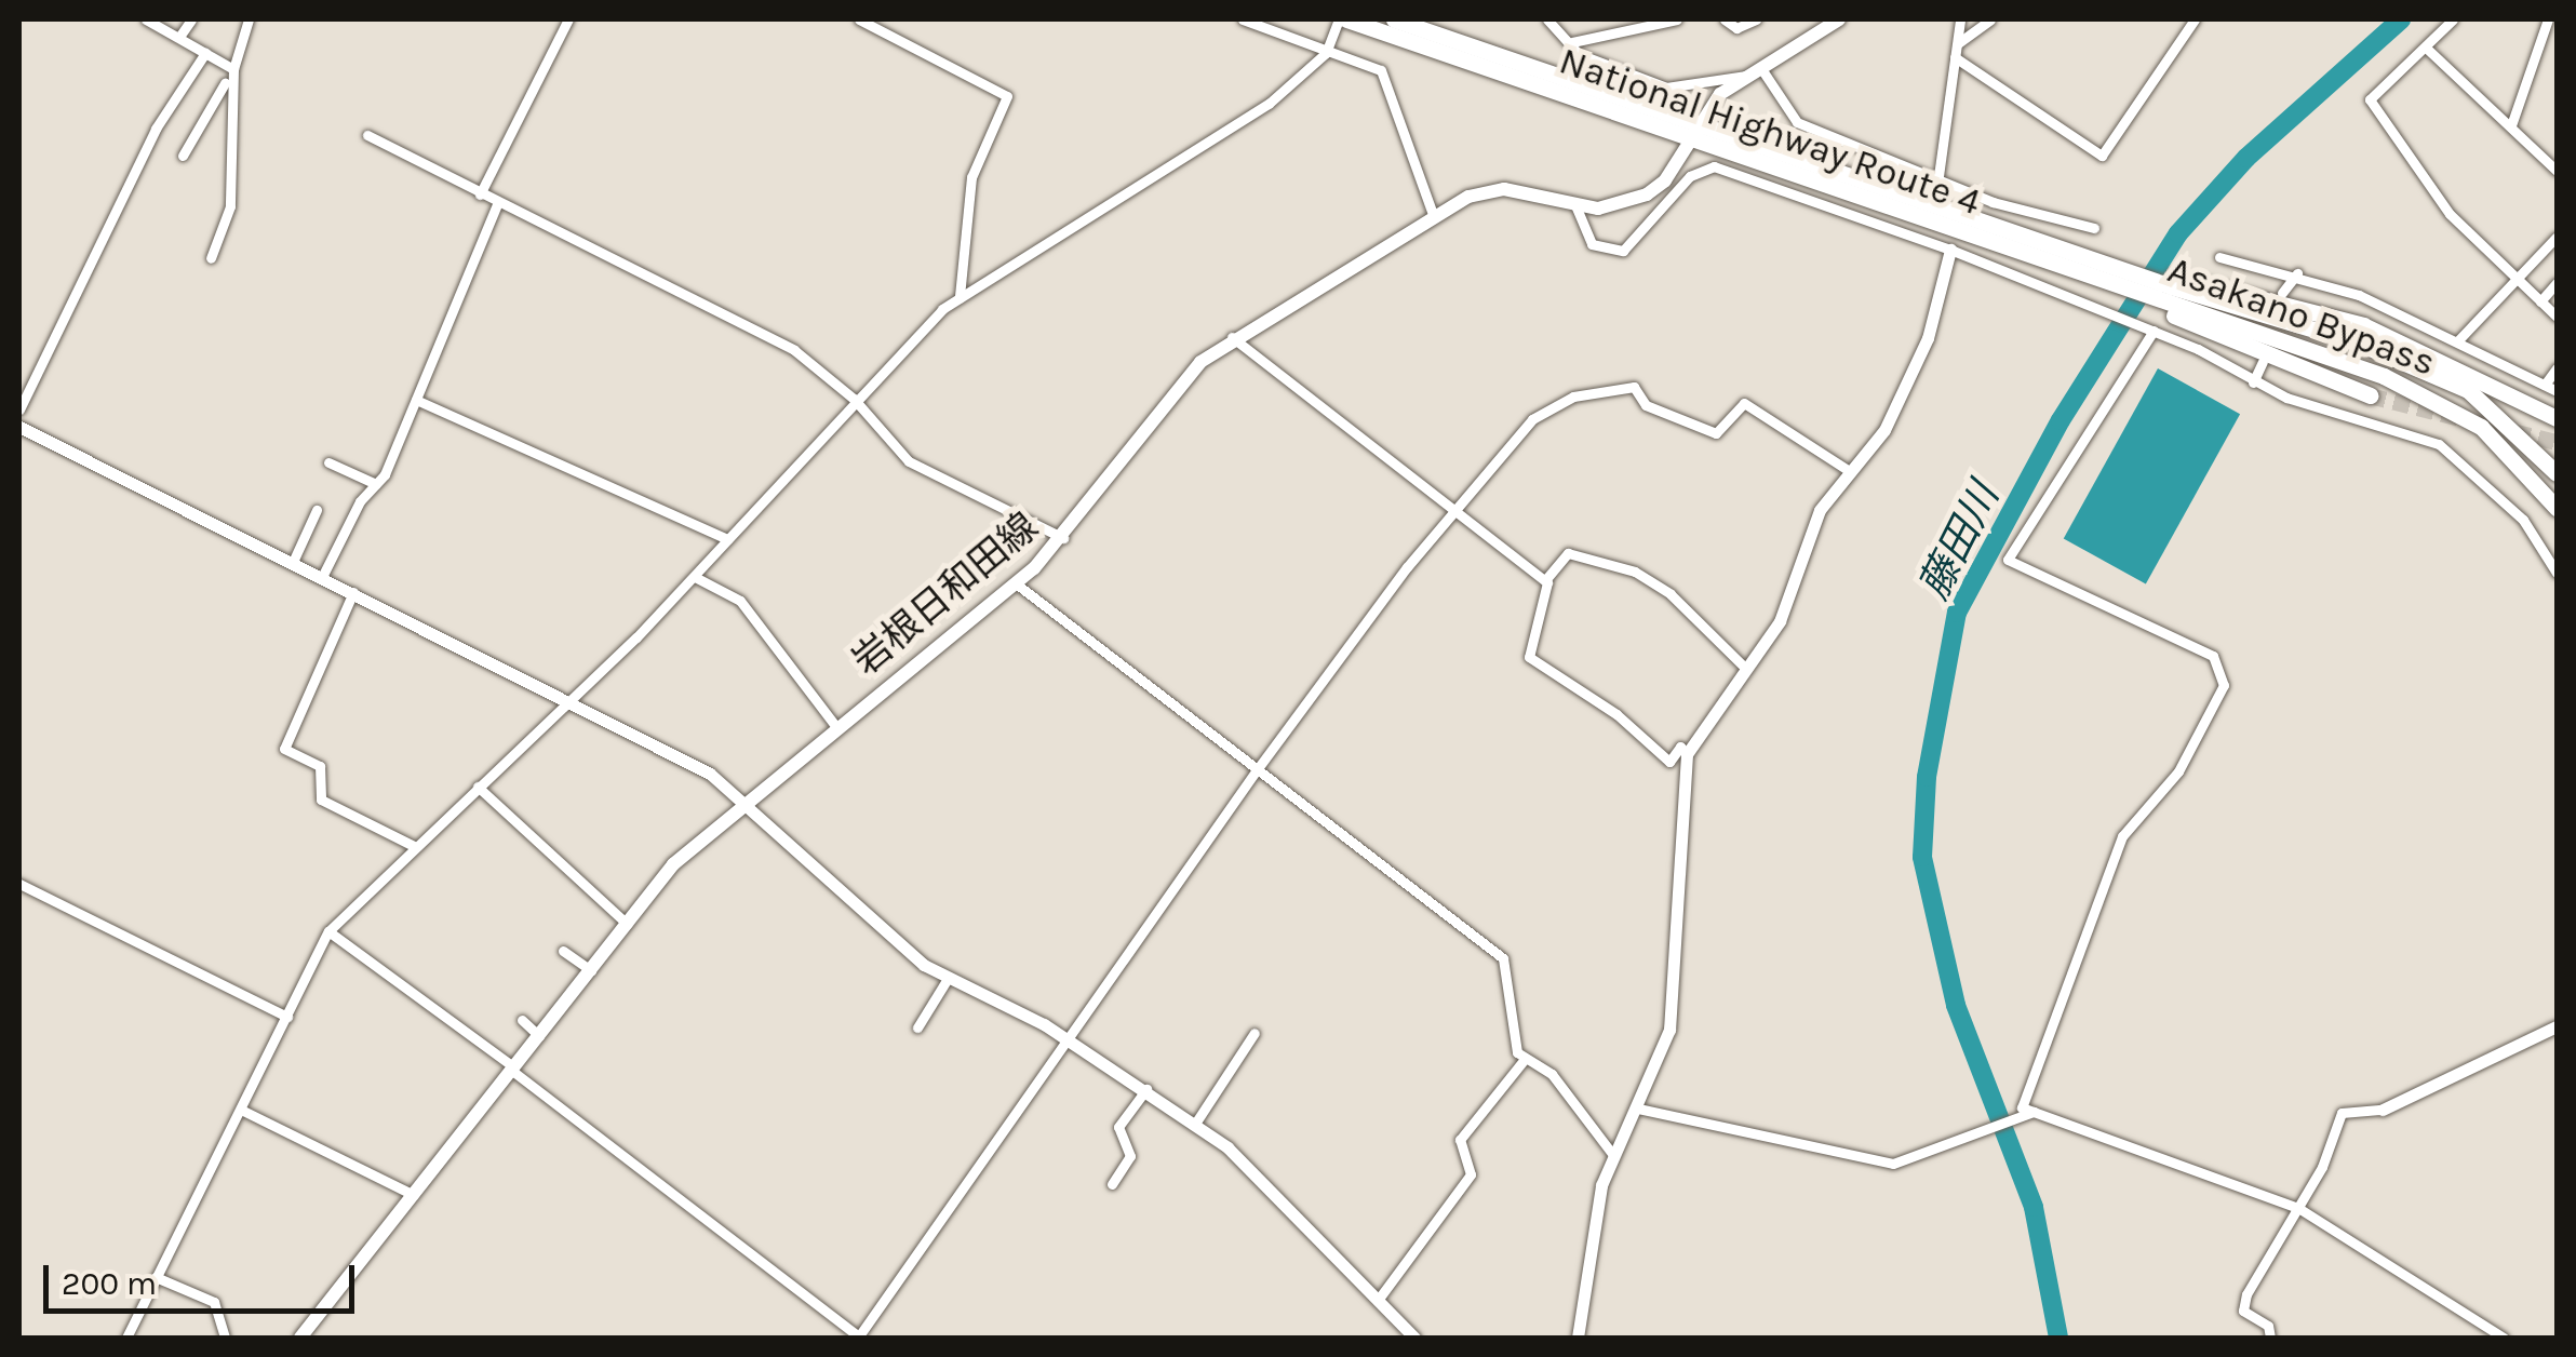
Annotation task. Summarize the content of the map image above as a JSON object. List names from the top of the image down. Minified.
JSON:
{"streets":{"highway":["National Highway Route 4","Asakano Bypass"],"main road":["岩根日和田線"]},"crossings":[["National Highway Route 4","岩根日和田線"]],"water":["藤田川"],"scale_bar":"200 m"}
